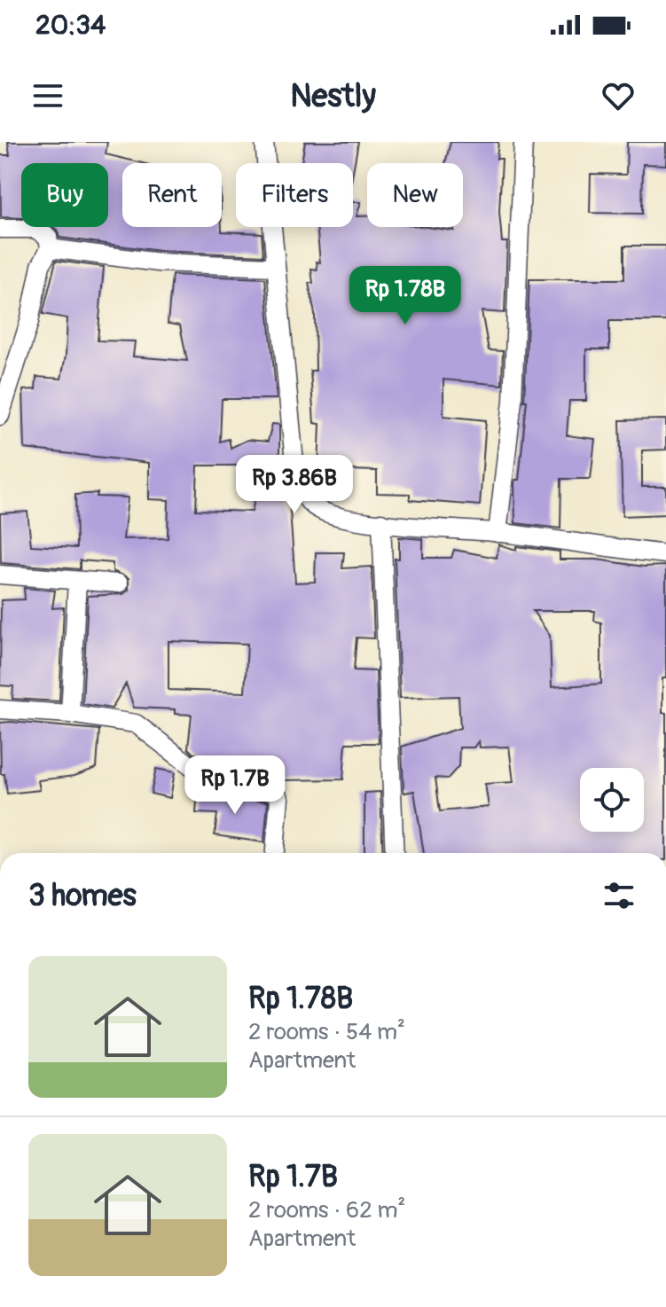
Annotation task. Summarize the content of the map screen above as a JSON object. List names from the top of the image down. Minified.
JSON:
{"page":{"status":"20:34","header":"Nestly","chip":["Buy","Rent","Filters","New"],"price":["Rp 1.78B","Rp 3.86B","Rp 1.7B"],"heading":"3 homes","list":[{"name":"Rp 1.78B","note":"2 rooms · 54 m² · Apartment"},{"name":"Rp 1.7B","note":"2 rooms · 62 m² · Apartment"}]}}
